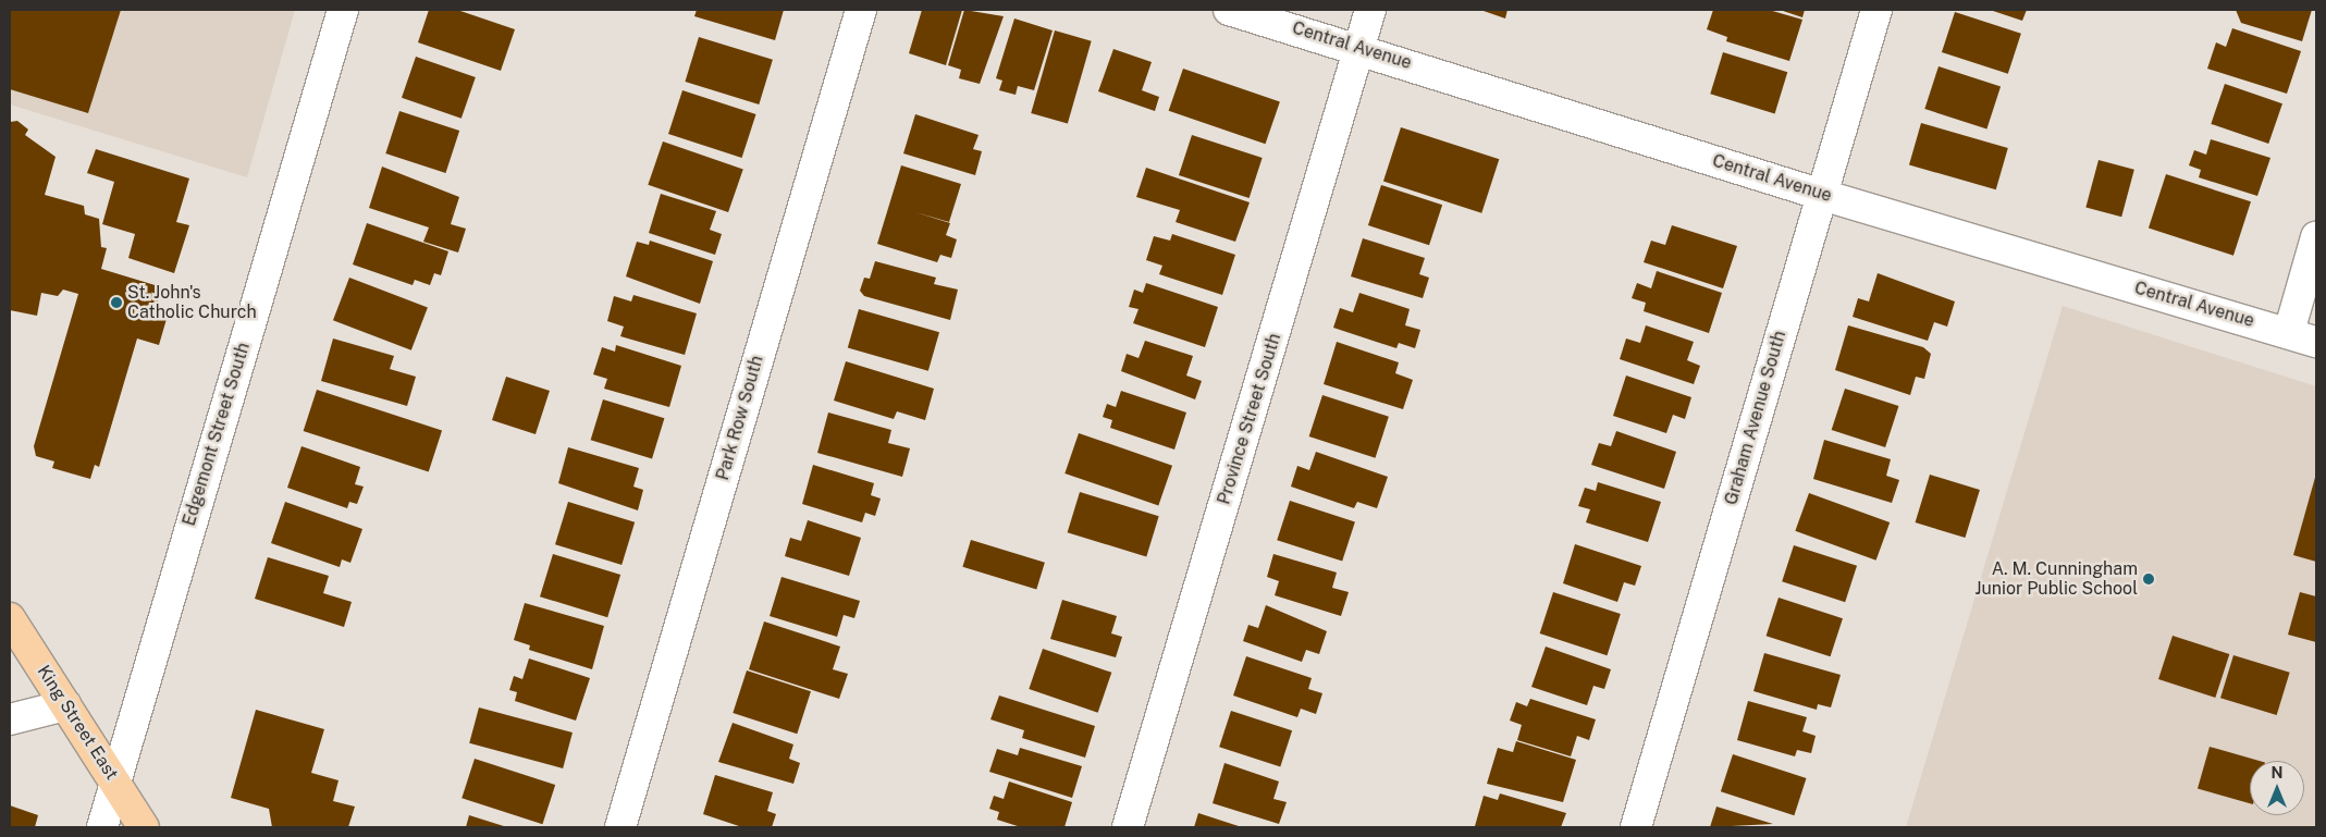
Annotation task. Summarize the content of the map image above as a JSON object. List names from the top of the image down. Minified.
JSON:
{"streets":{"main road":["King Street East"],"street":["Central Avenue","Park Row South","Graham Avenue South","Province Street South","Edgemont Street South"]},"crossings":[["Central Avenue","Graham Avenue South"],["Central Avenue","Province Street South"],["Edgemont Street South","King Street East"]],"places":["St. John's Catholic Church","A. M. Cunningham Junior Public School"],"north":"top"}
